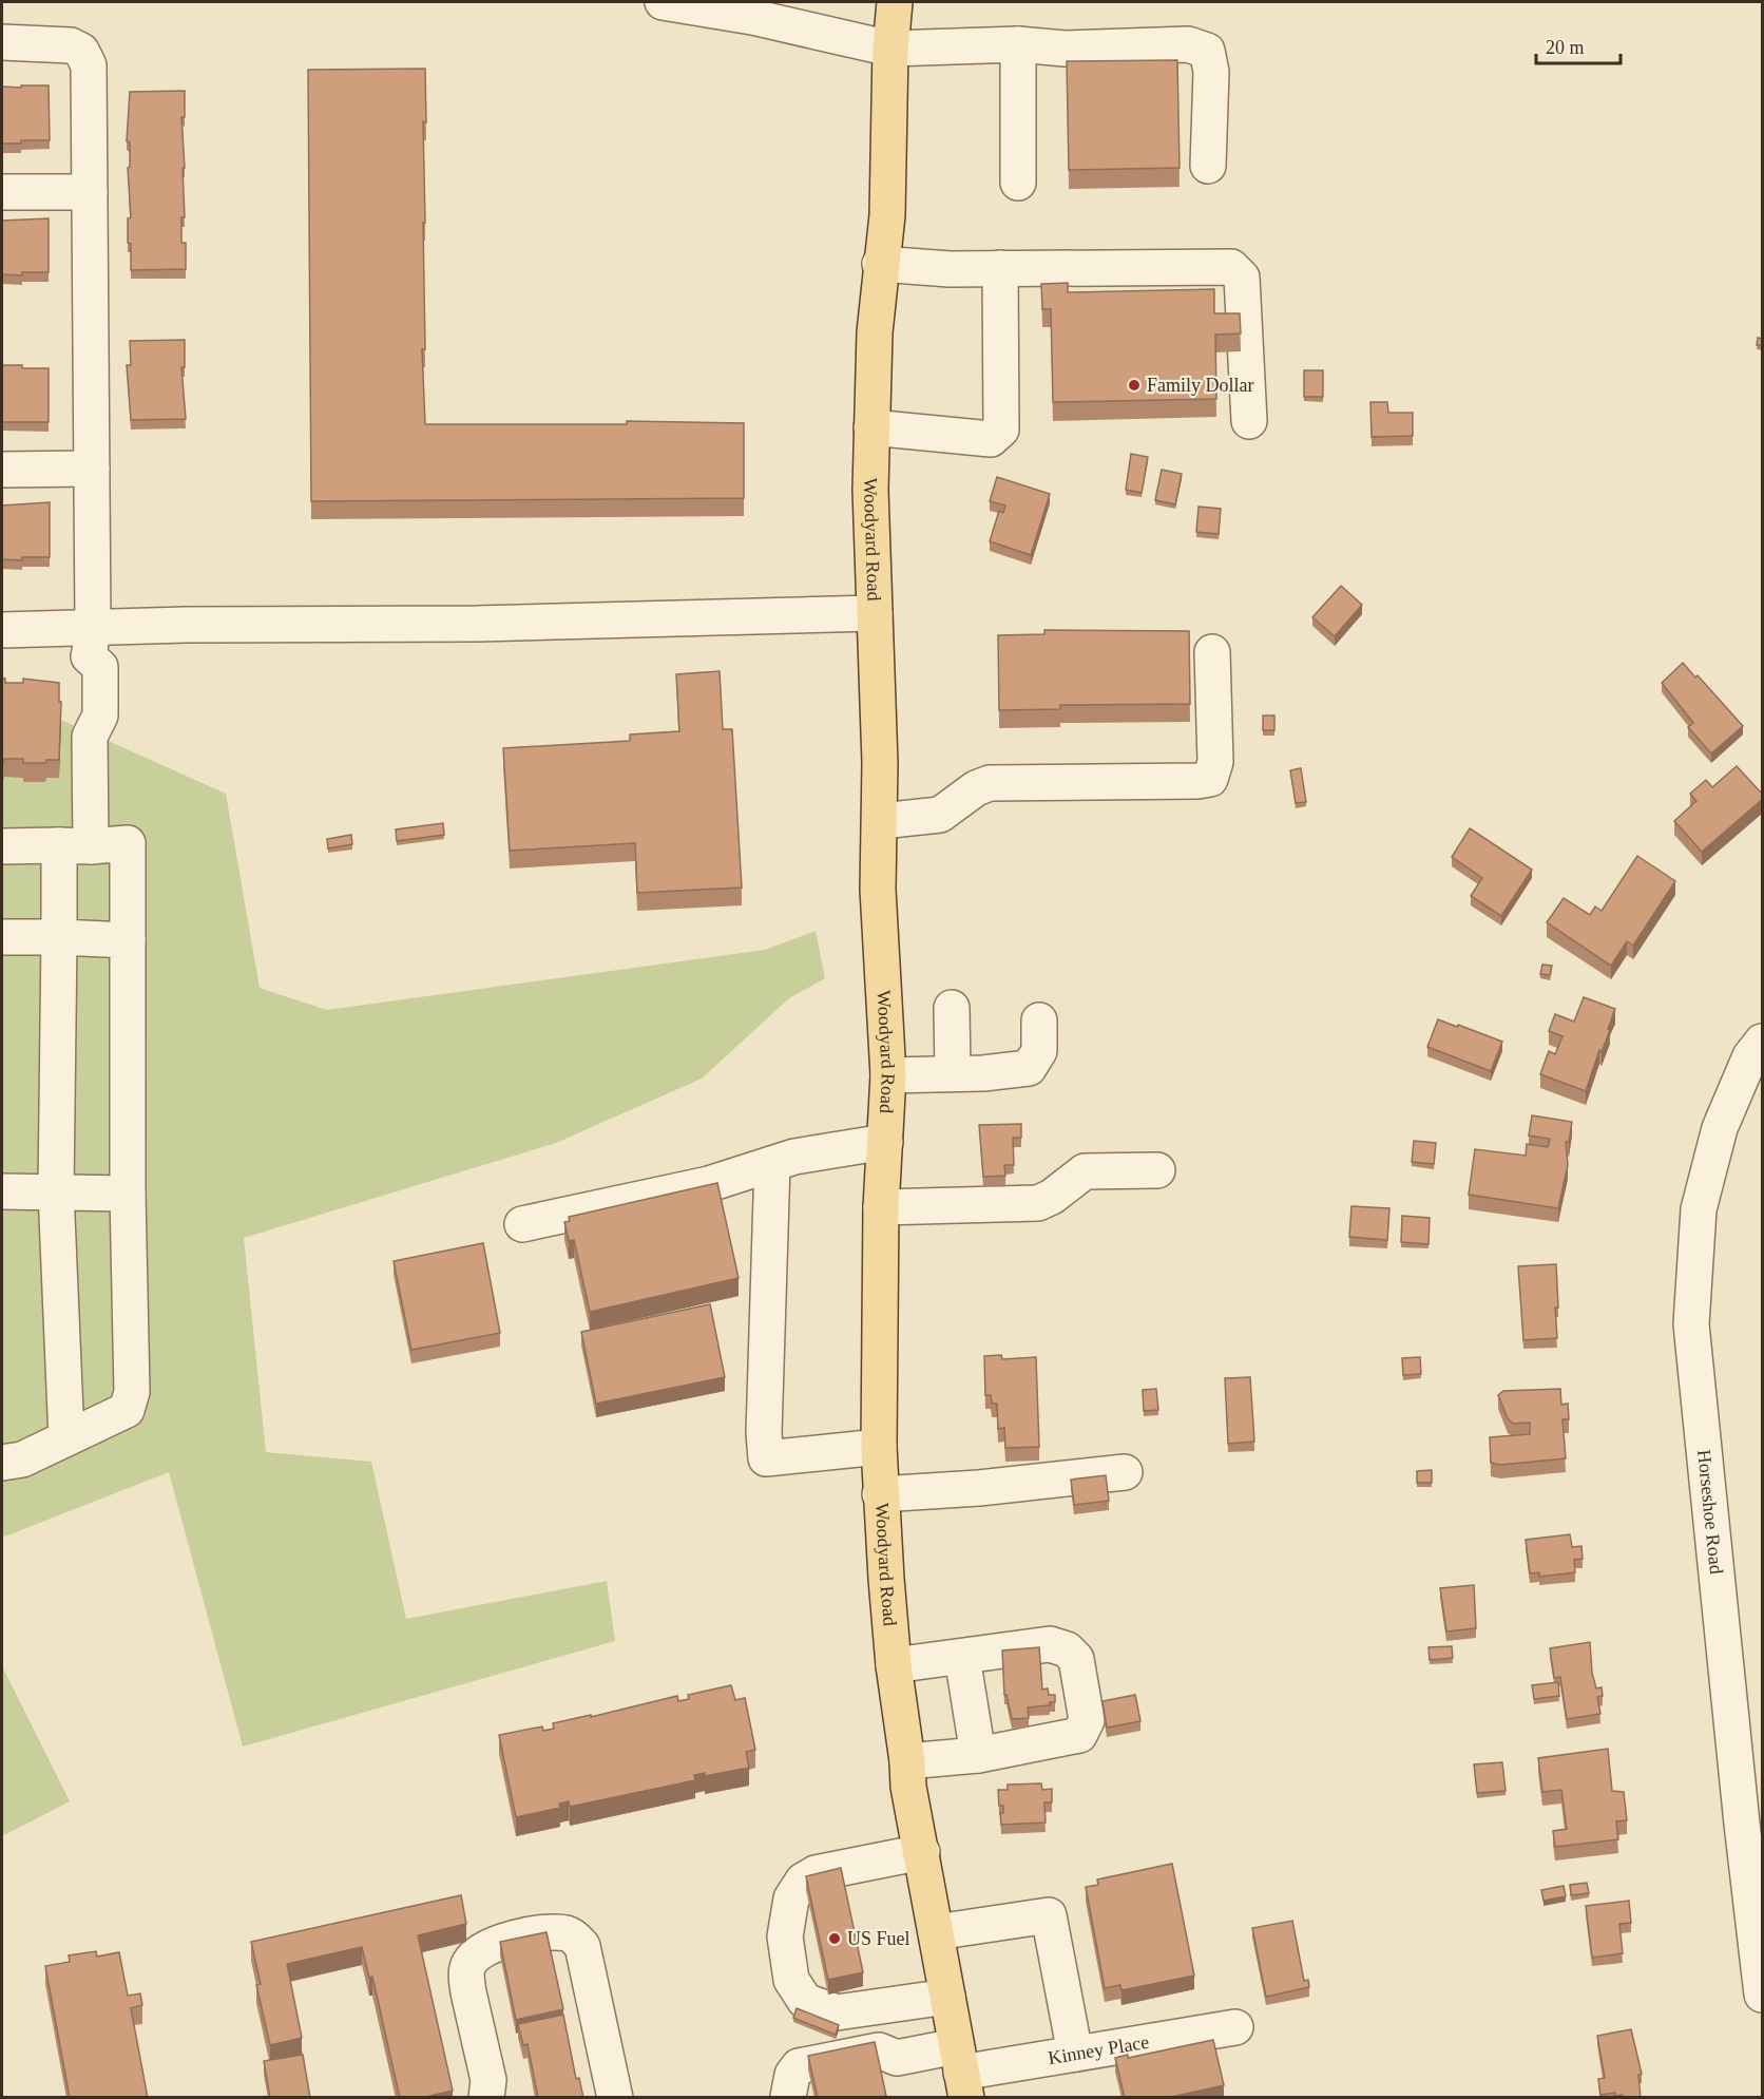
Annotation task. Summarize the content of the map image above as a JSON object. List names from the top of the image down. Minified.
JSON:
{"streets":{"main road":["Woodyard Road"],"street":["Horseshoe Road","Kinney Place"]},"crossings":[["Woodyard Road","Kinney Place"]],"places":["Family Dollar","US Fuel"],"scale_bar":"20 m"}
